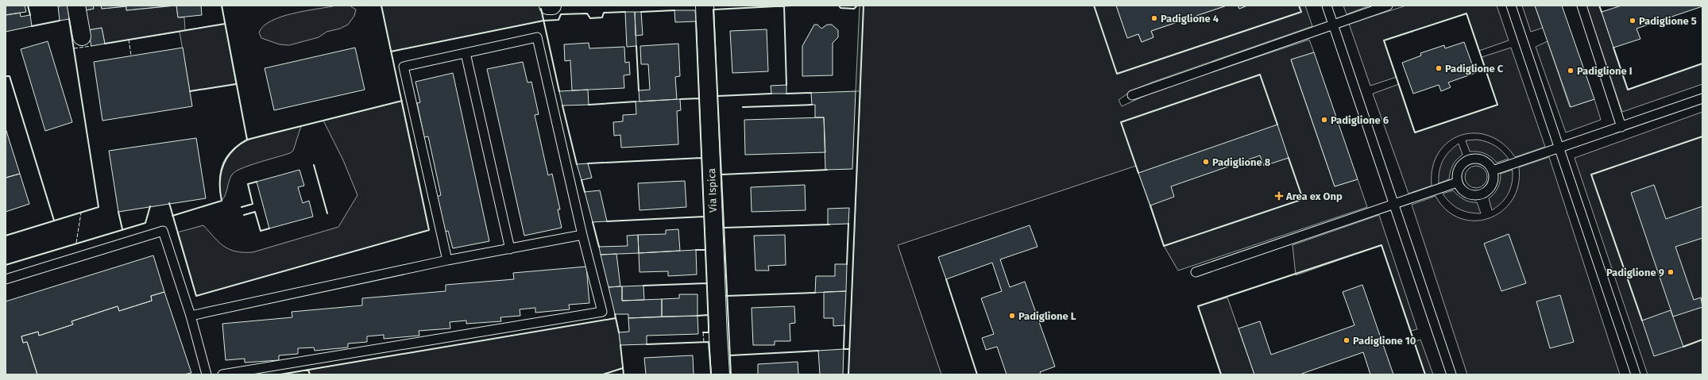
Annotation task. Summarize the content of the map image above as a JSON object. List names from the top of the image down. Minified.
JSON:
{"streets":{"street":["Via Ispica"]},"places":{"other":["Padiglione 4","Padiglione 5","Padiglione C","Padiglione I","Padiglione 6","Padiglione 8","Padiglione 9","Padiglione L","Padiglione 10"],"health":["Area ex Onp"]}}
